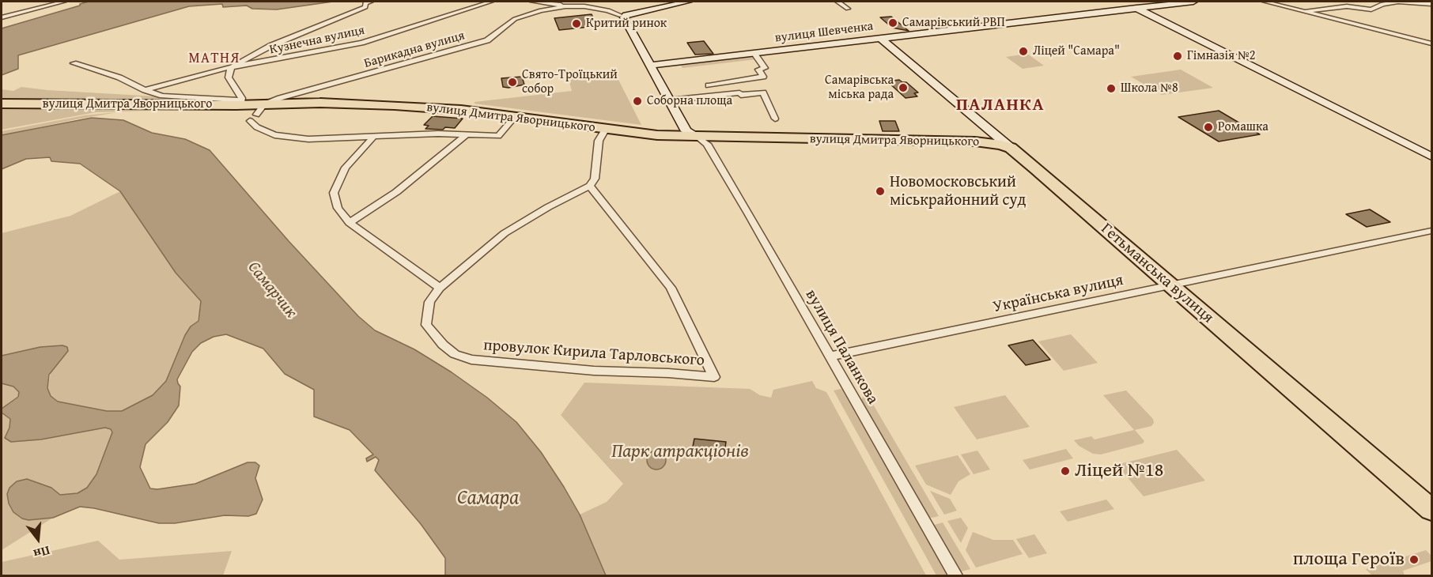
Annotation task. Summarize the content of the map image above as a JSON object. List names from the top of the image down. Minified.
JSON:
{"streets":{"highway":["вулиця Дмитра Яворницького","Гетьманська вулиця"],"street":["вулиця Шевченка","Кузнечна вулиця","Барикадна вулиця","Українська вулиця","вулиця Паланкова","провулок Кирила Тарловського"]},"crossings":[["вулиця Шевченка","Гетьманська вулиця"],["Барикадна вулиця","вулиця Дмитра Яворницького"],["вулиця Дмитра Яворницького","Гетьманська вулиця"],["вулиця Дмитра Яворницького","вулиця Паланкова"],["Гетьманська вулиця","Українська вулиця"],["Українська вулиця","вулиця Паланкова"]],"districts":["МАТНЯ","ПАЛАНКА"],"water":["Самарчик","Самара"],"parks":["Парк атракціонів"],"places":["Самарівський РВП","Критий ринок","Ліцей \"Самара\"","Гімназія №2","Свято-Троїцький собор","Самарівська міська рада","Школа №8","Соборна площа","Ромашка","Новомосковський міськрайонний суд","Ліцей №18","площа Героїв"],"north":"bottom"}
